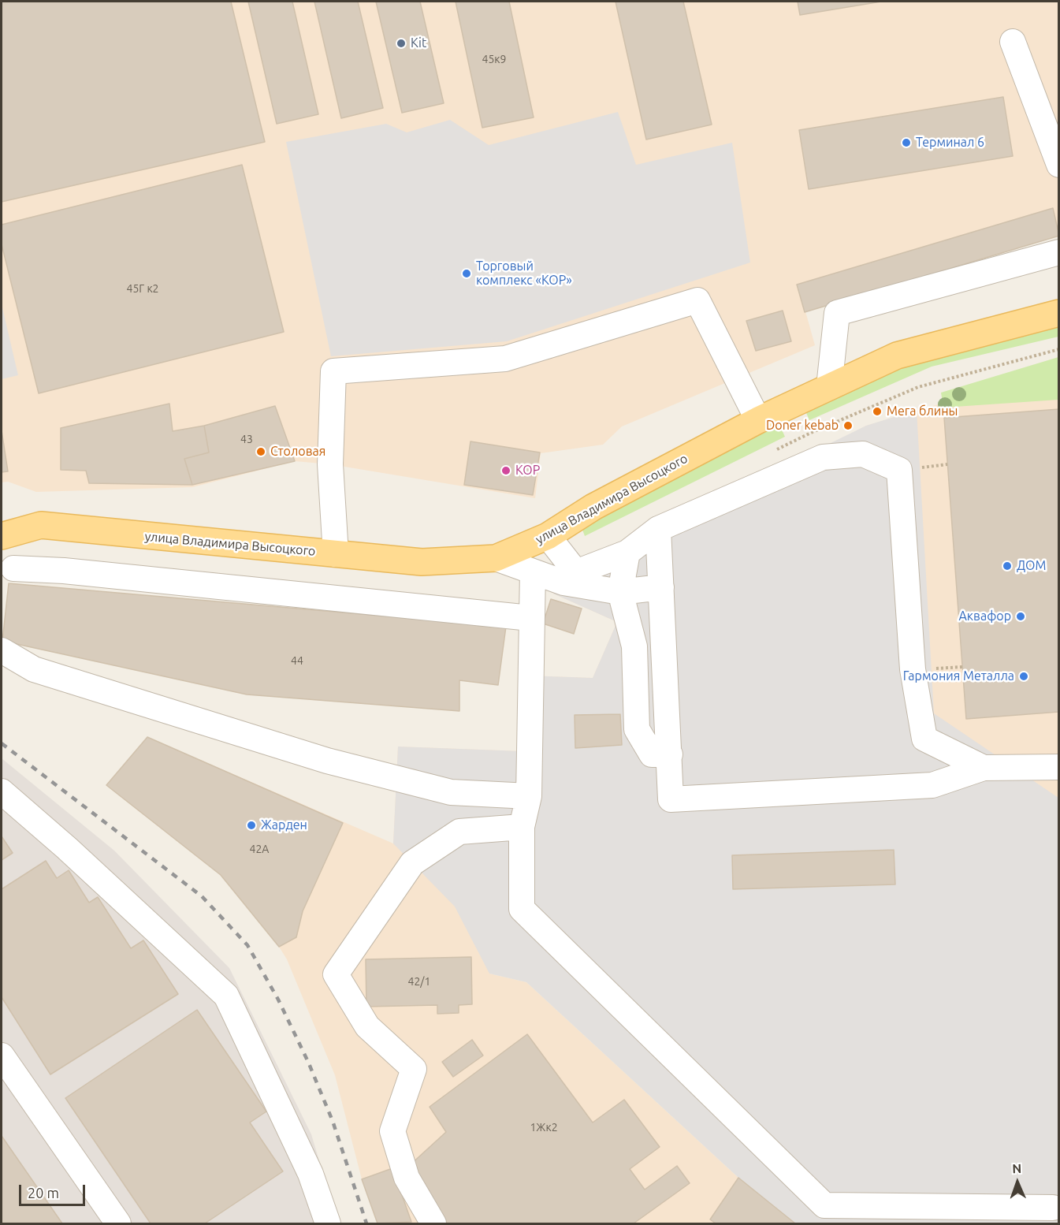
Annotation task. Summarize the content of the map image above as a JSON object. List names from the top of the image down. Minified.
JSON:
{"streets":{"main road":["улица Владимира Высоцкого"]},"places":["Kit","Терминал 6","Торговый комплекс «КОР»","Мега блины","Doner kebab","Столовая","КОР","ДОМ","Аквафор","Гармония Металла","Жарден"],"house_numbers":["45к9","45Г к2","43","44","42А","42/1","1Жк2"],"scale_bar":"20 m","north":"top"}
